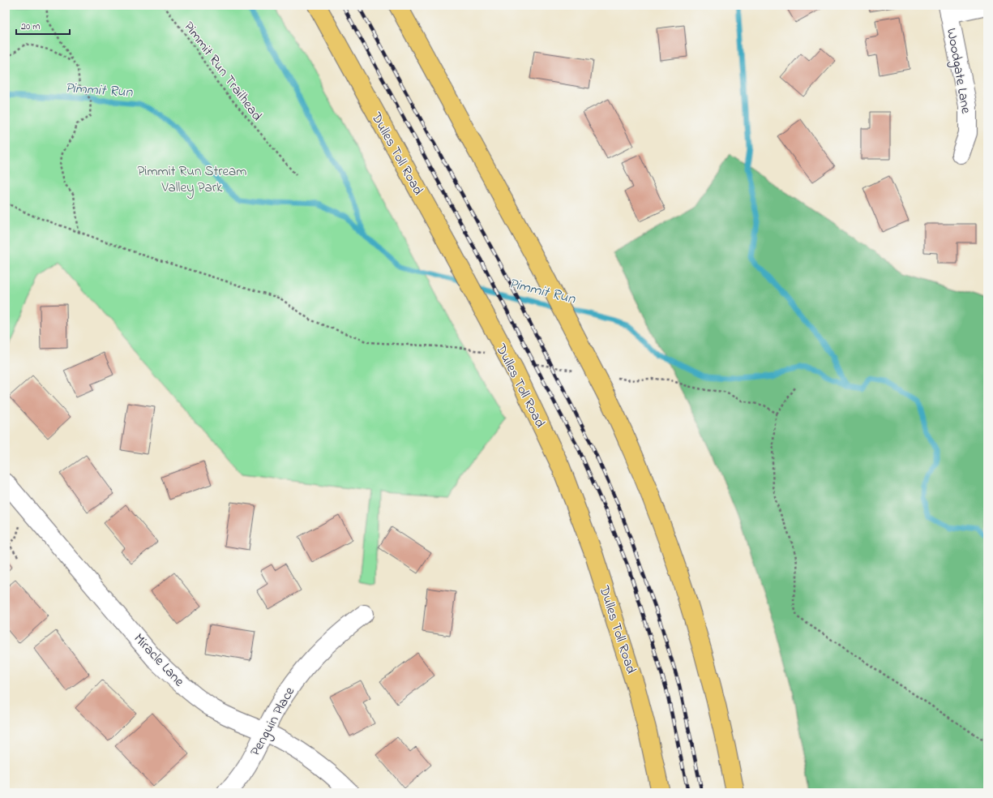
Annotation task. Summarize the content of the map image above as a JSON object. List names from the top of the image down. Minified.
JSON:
{"streets":{"highway":["Dulles Toll Road"],"street":["Woodgate Lane","Miracle Lane","Penguin Place"],"path":["Pimmit Run Trailhead"]},"crossings":[["Miracle Lane","Penguin Place"]],"water":["Pimmit Run"],"parks":["Pimmit Run Stream Valley Park"],"scale_bar":"20 m"}
